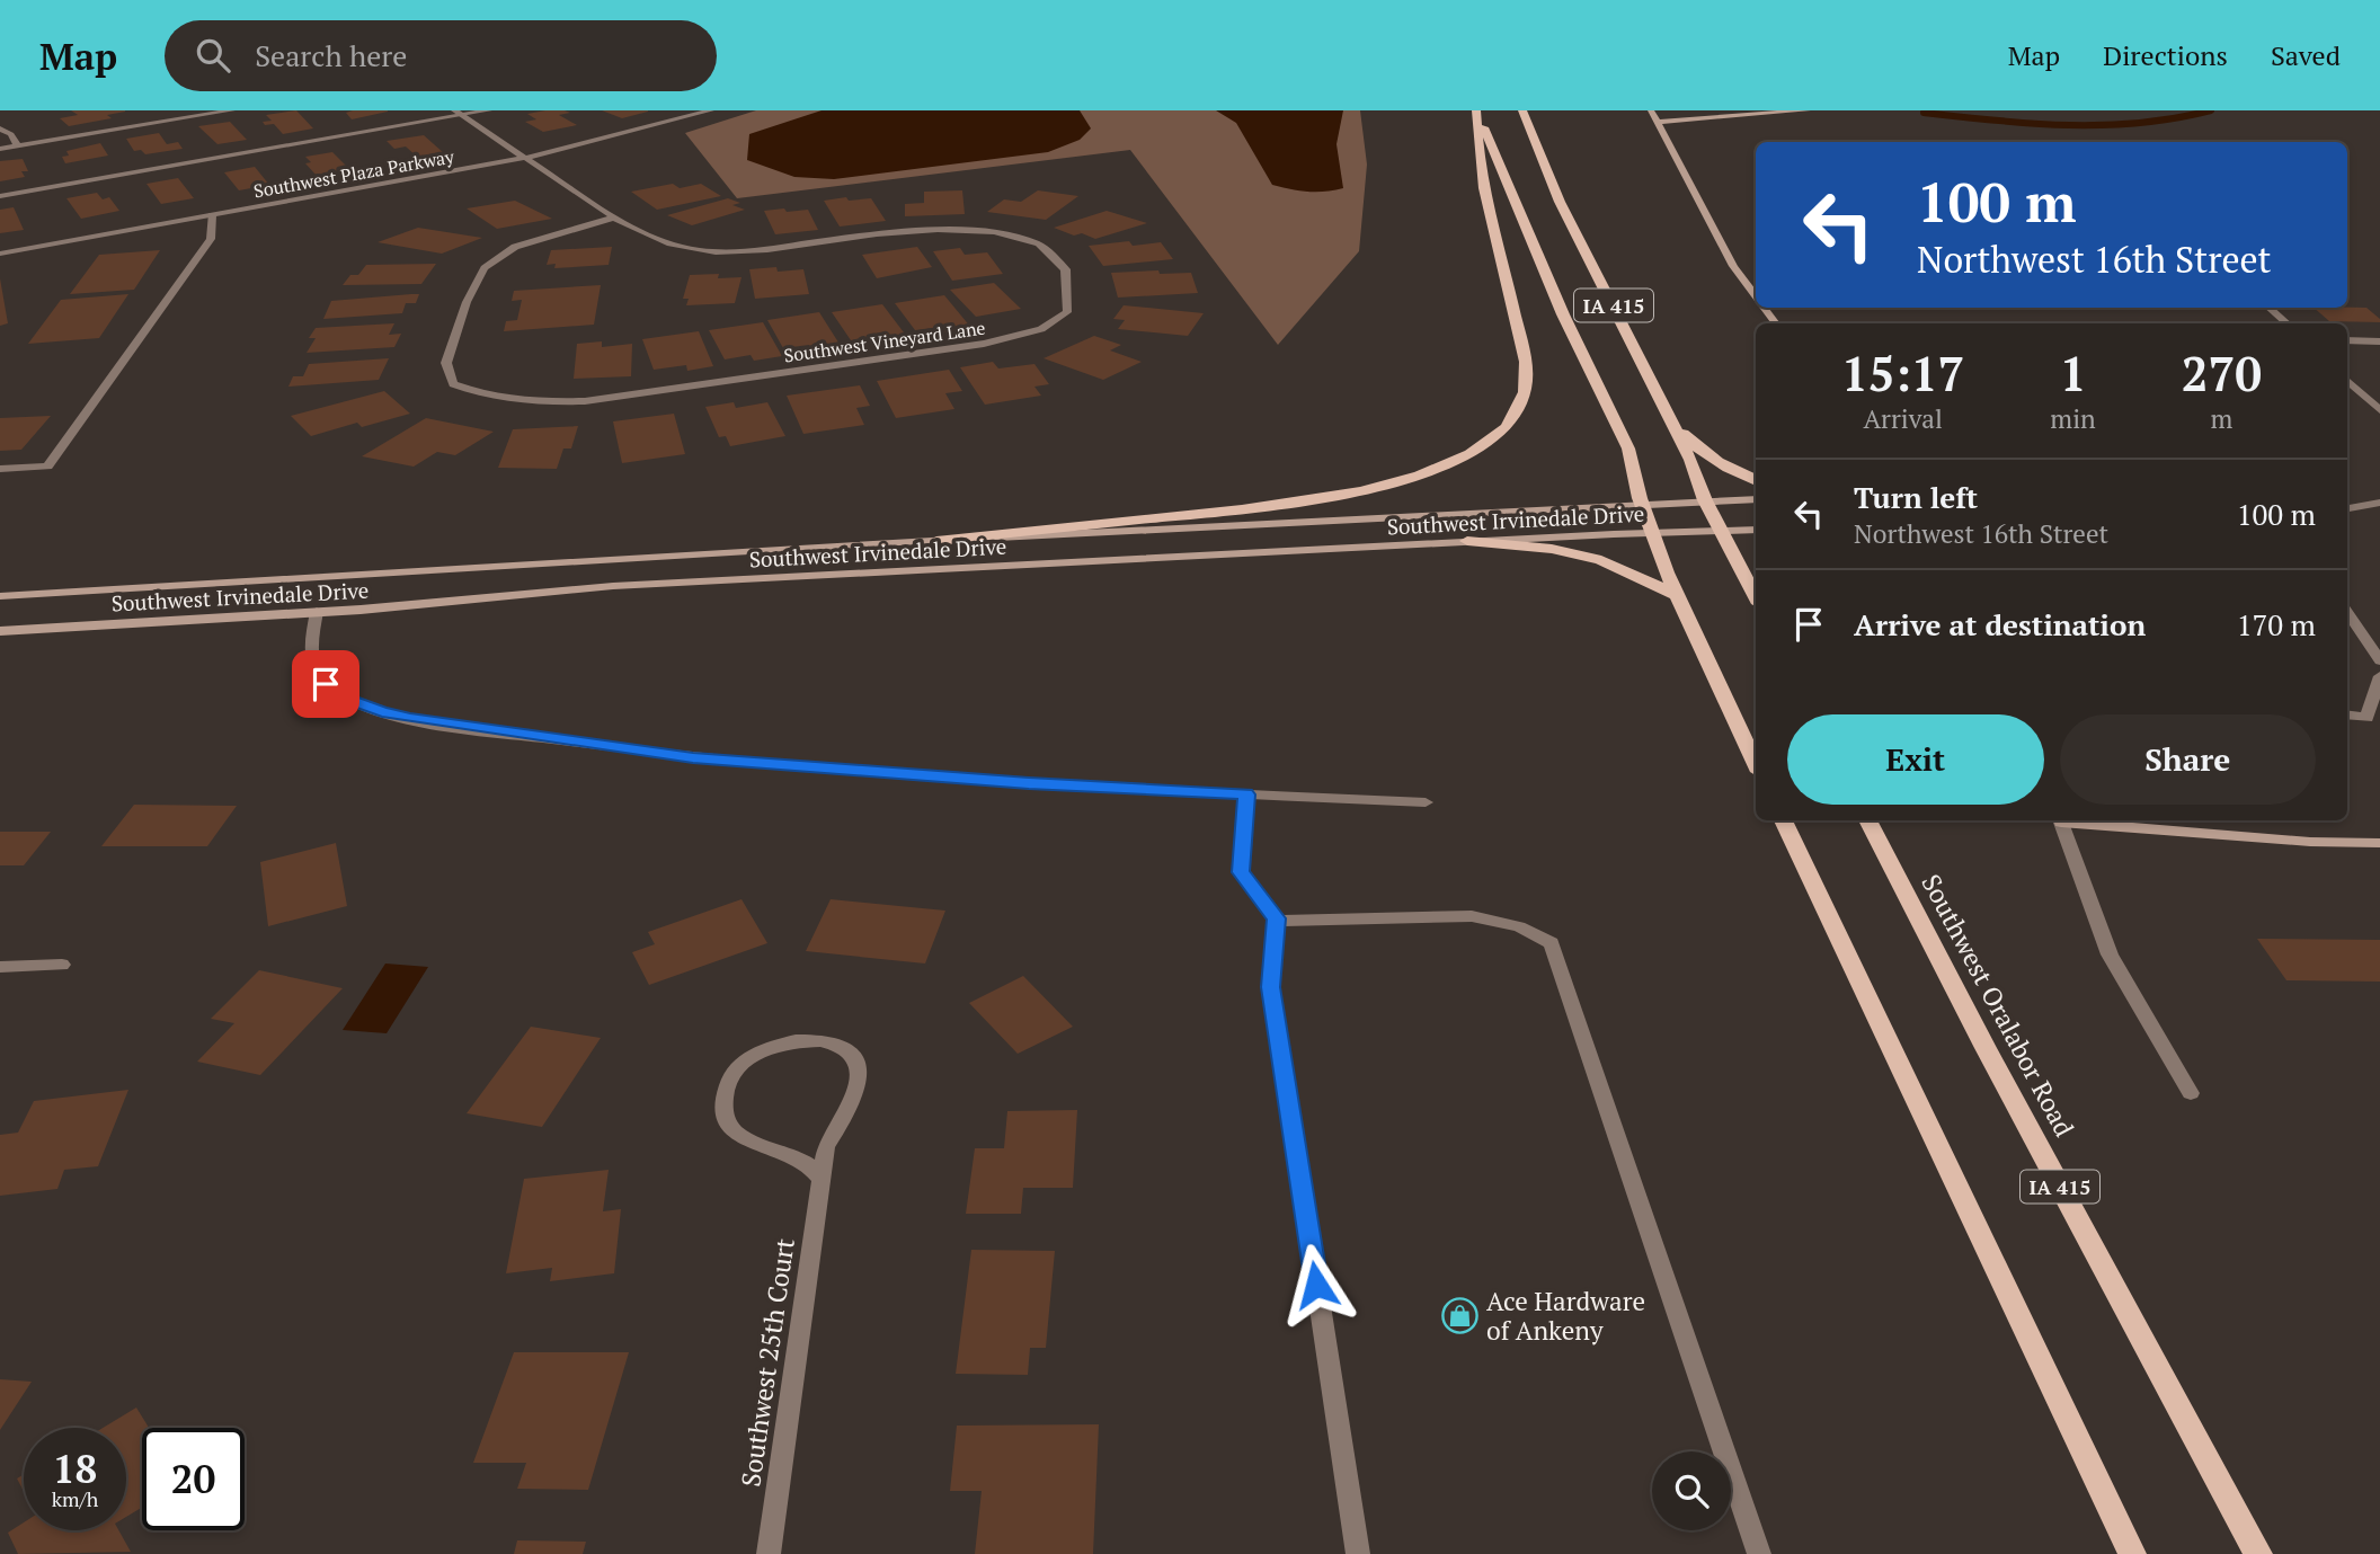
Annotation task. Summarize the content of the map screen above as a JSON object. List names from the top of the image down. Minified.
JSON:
{"streets":{"main road":["IA 415","Southwest Irvinedale Drive","Southwest Oralabor Road"],"street":["Southwest Plaza Parkway","Southwest Vineyard Lane","Southwest 25th Court"]},"crossings":[["Southwest Plaza Parkway","Southwest Vineyard Lane"],["IA 415","Southwest Irvinedale Drive"]],"places":{"shop":["Ace Hardware of Ankeny"]},"page":{"header":"Map","search":"Search here","nav":["Map","Directions","Saved"],"turn":["100 m","Northwest 16th Street"],"eta":["15:17","Arrival","1","min","270","m"],"list":[{"name":"Turn left","note":"Northwest 16th Street","value":"100 m"},{"name":"Arrive at destination","value":"170 m"}],"buttons":["Exit","Share"],"speed":"18 km/h","limit":"20"}}
